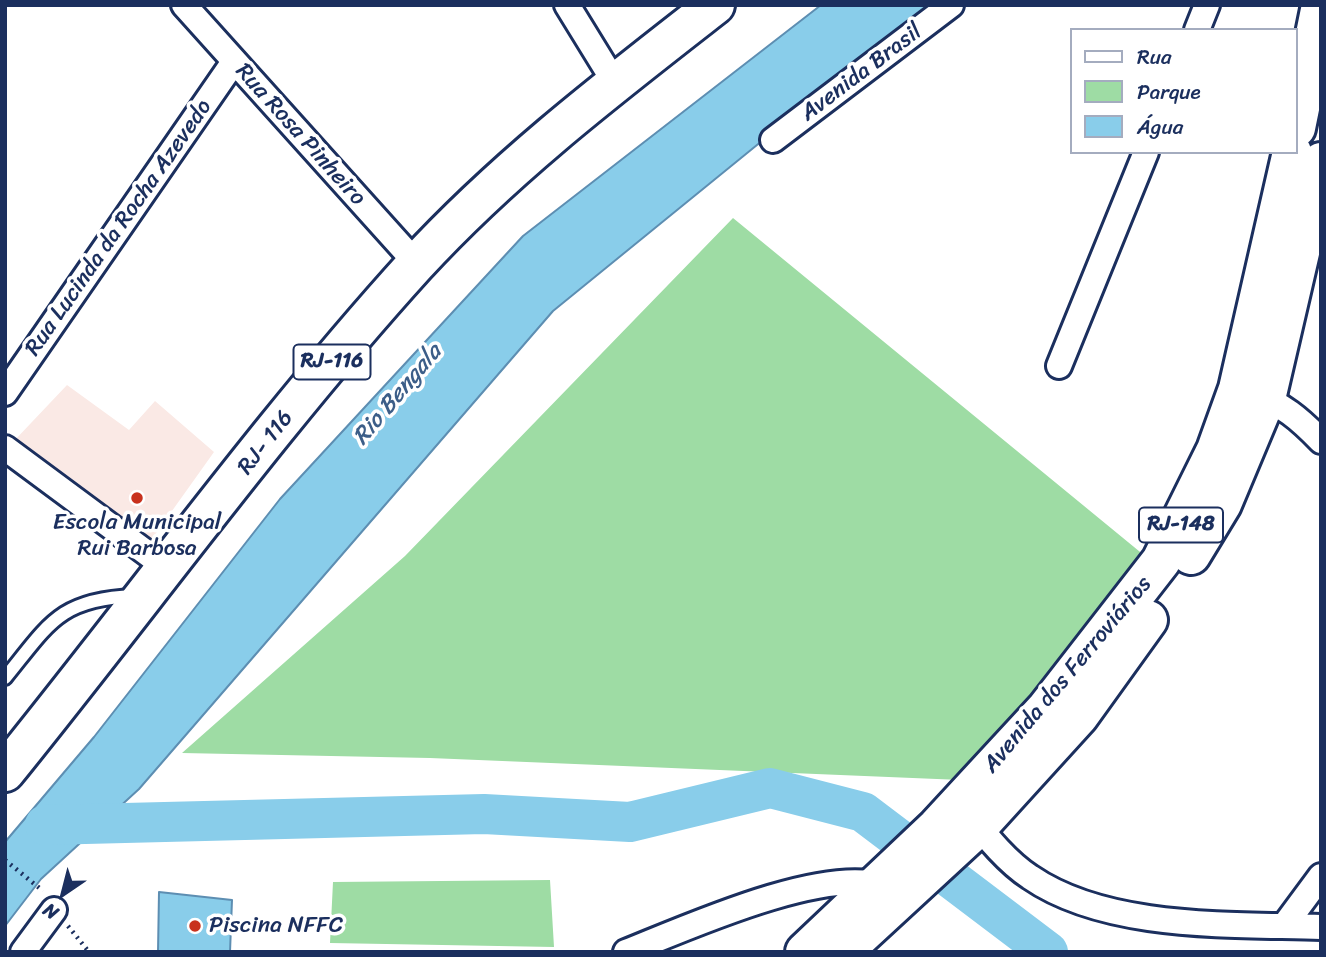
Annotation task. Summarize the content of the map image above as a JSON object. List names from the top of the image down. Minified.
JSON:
{"streets":{"main road":["RJ-116","RJ- 116","RJ-148"],"street":["Avenida Brasil","Rua Rosa Pinheiro","Rua Lucinda da Rocha Azevedo"]},"crossings":[["Rua Rosa Pinheiro","Rua Lucinda da Rocha Azevedo"],["Rua Rosa Pinheiro","RJ- 116"]],"water":["Rio Bengala"],"places":["Escola Municipal Rui Barbosa","Piscina NFFC"],"legend":["Rua","Parque","Água"],"north":"bottom left"}
